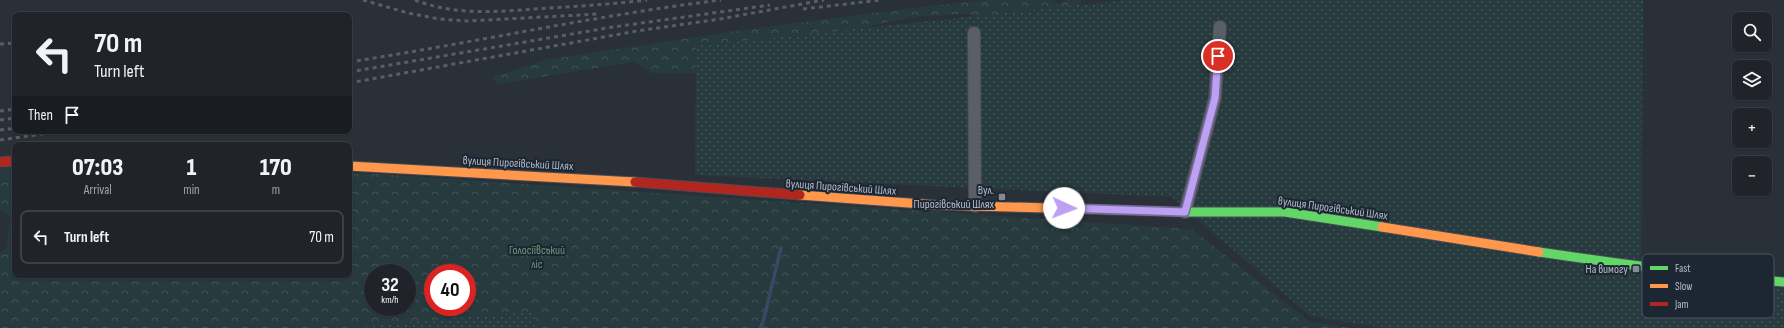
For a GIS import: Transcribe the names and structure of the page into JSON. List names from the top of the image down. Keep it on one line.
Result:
{"streets":{"street":["вулиця Пирогівський Шлях"]},"parks":["Голосіївський ліс"],"places":{"transit":["Вул. Пирогівський Шлях","На вимогу"]},"legend":["Fast","Slow","Jam"],"page":{"map_buttons":["+","−"],"turn":["70 m","Turn left"],"then":"Then","eta":["07:03","Arrival","1","min","170","m"],"list":[{"name":"Turn left","value":"70 m"}],"speed":"32 km/h","limit":"40"}}
